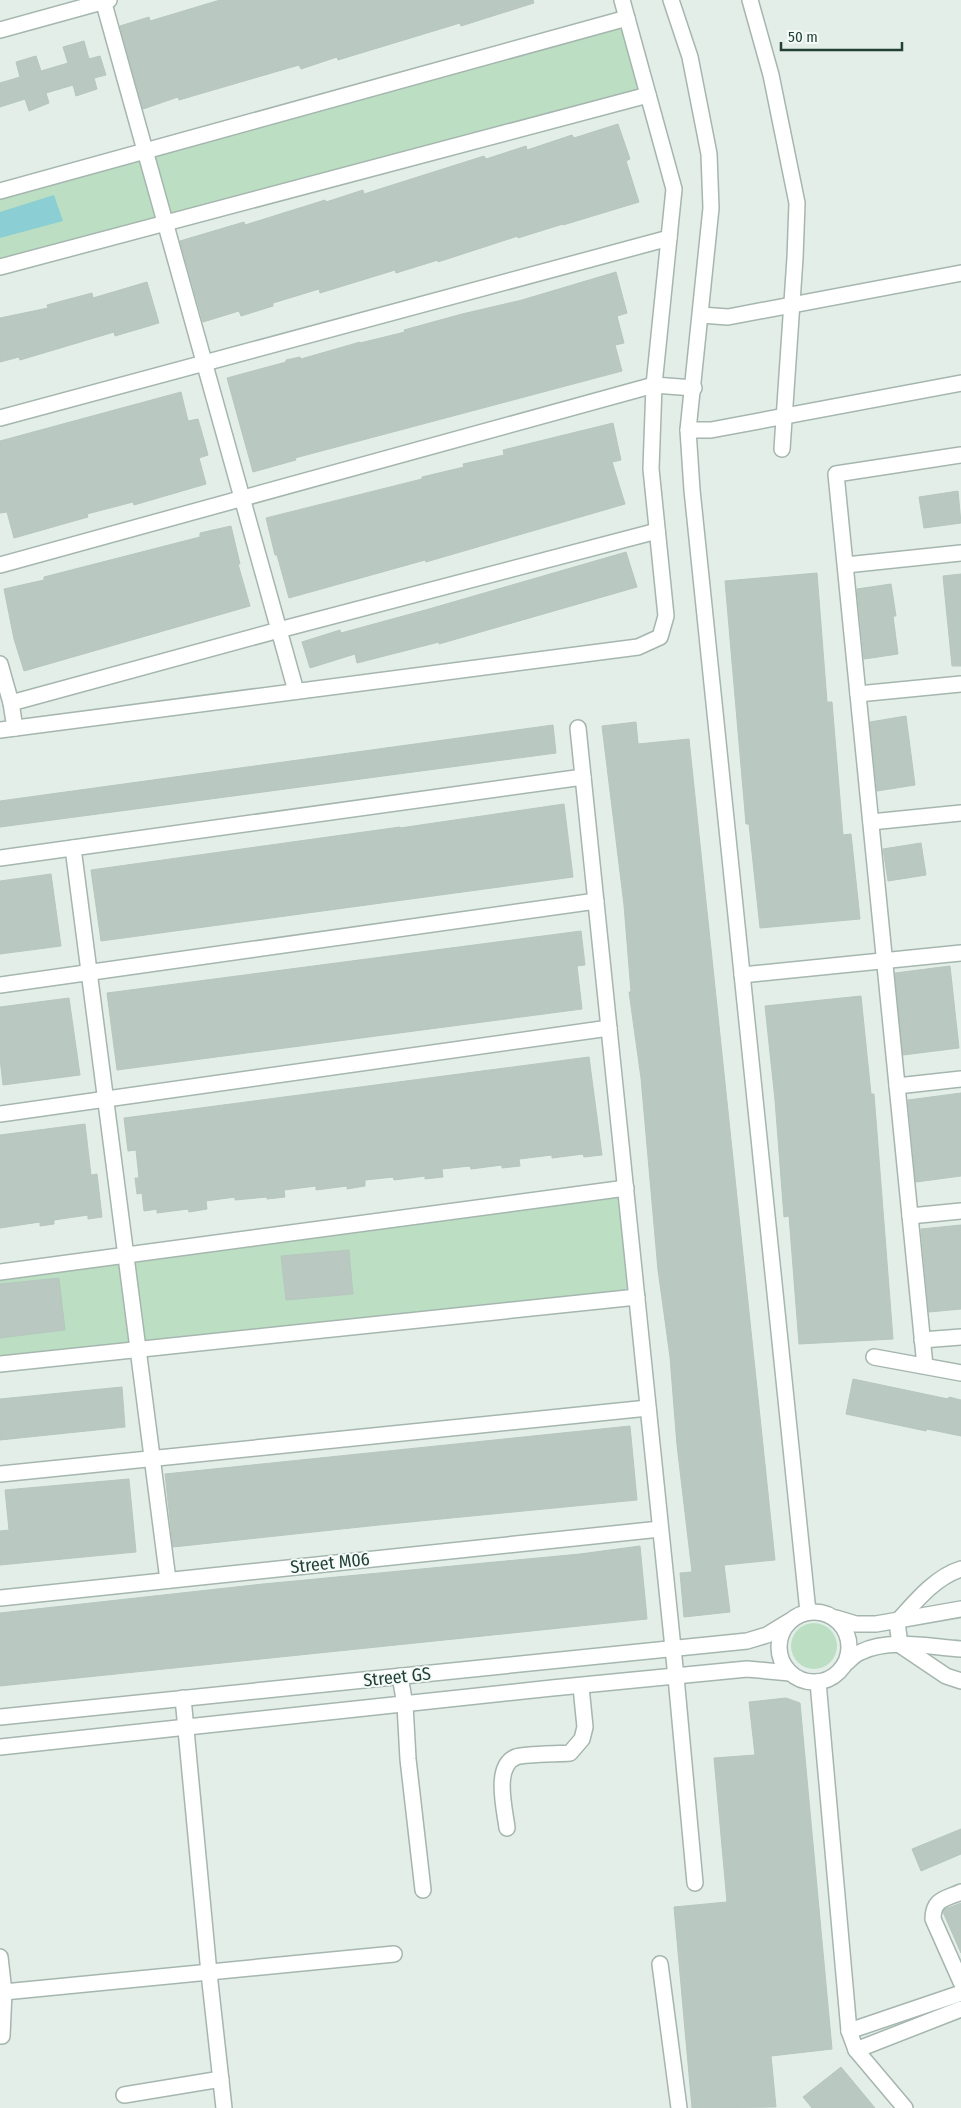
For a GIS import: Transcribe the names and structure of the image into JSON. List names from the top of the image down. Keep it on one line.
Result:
{"streets":{"street":["Street M06","Street GS"]},"scale_bar":"50 m"}
